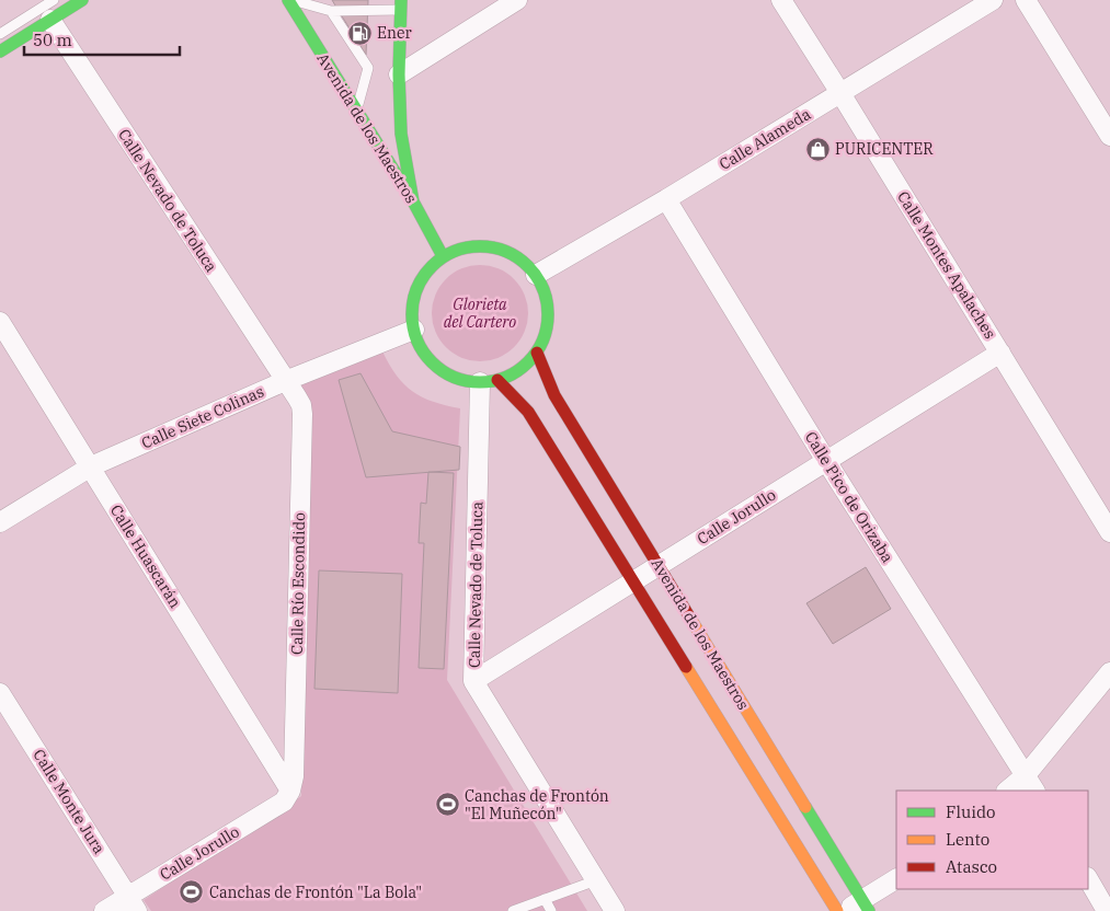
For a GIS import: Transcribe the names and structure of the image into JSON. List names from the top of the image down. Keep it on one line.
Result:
{"streets":{"street":["Avenida de los Maestros","Calle Alameda","Calle Nevado de Toluca","Calle Montes Apalaches","Calle Siete Colinas","Calle Pico de Orizaba","Calle Jorullo","Calle Huascarán","Calle Río Escondido","Calle Monte Jura"]},"crossings":[["Avenida de los Maestros","Calle Alameda"],["Avenida de los Maestros","Calle Nevado de Toluca"],["Avenida de los Maestros","Calle Siete Colinas"],["Avenida de los Maestros","Calle Jorullo"],["Calle Alameda","Calle Nevado de Toluca"],["Calle Alameda","Calle Montes Apalaches"],["Calle Alameda","Calle Siete Colinas"],["Calle Alameda","Calle Pico de Orizaba"],["Calle Nevado de Toluca","Calle Siete Colinas"],["Calle Nevado de Toluca","Calle Jorullo"],["Calle Nevado de Toluca","Calle Río Escondido"],["Calle Montes Apalaches","Calle Jorullo"],["Calle Siete Colinas","Calle Huascarán"],["Calle Siete Colinas","Calle Río Escondido"],["Calle Pico de Orizaba","Calle Jorullo"],["Calle Jorullo","Calle Huascarán"],["Calle Jorullo","Calle Río Escondido"],["Calle Jorullo","Calle Monte Jura"],["Calle Huascarán","Calle Río Escondido"]],"parks":["Glorieta del Cartero"],"places":{"fuel station":["Ener"],"shop":["PURICENTER"],"sports":["Canchas de Frontón \"El Muñecón\"","Canchas de Frontón \"La Bola\""]},"legend":["Fluido","Lento","Atasco"],"scale_bar":"50 m"}
